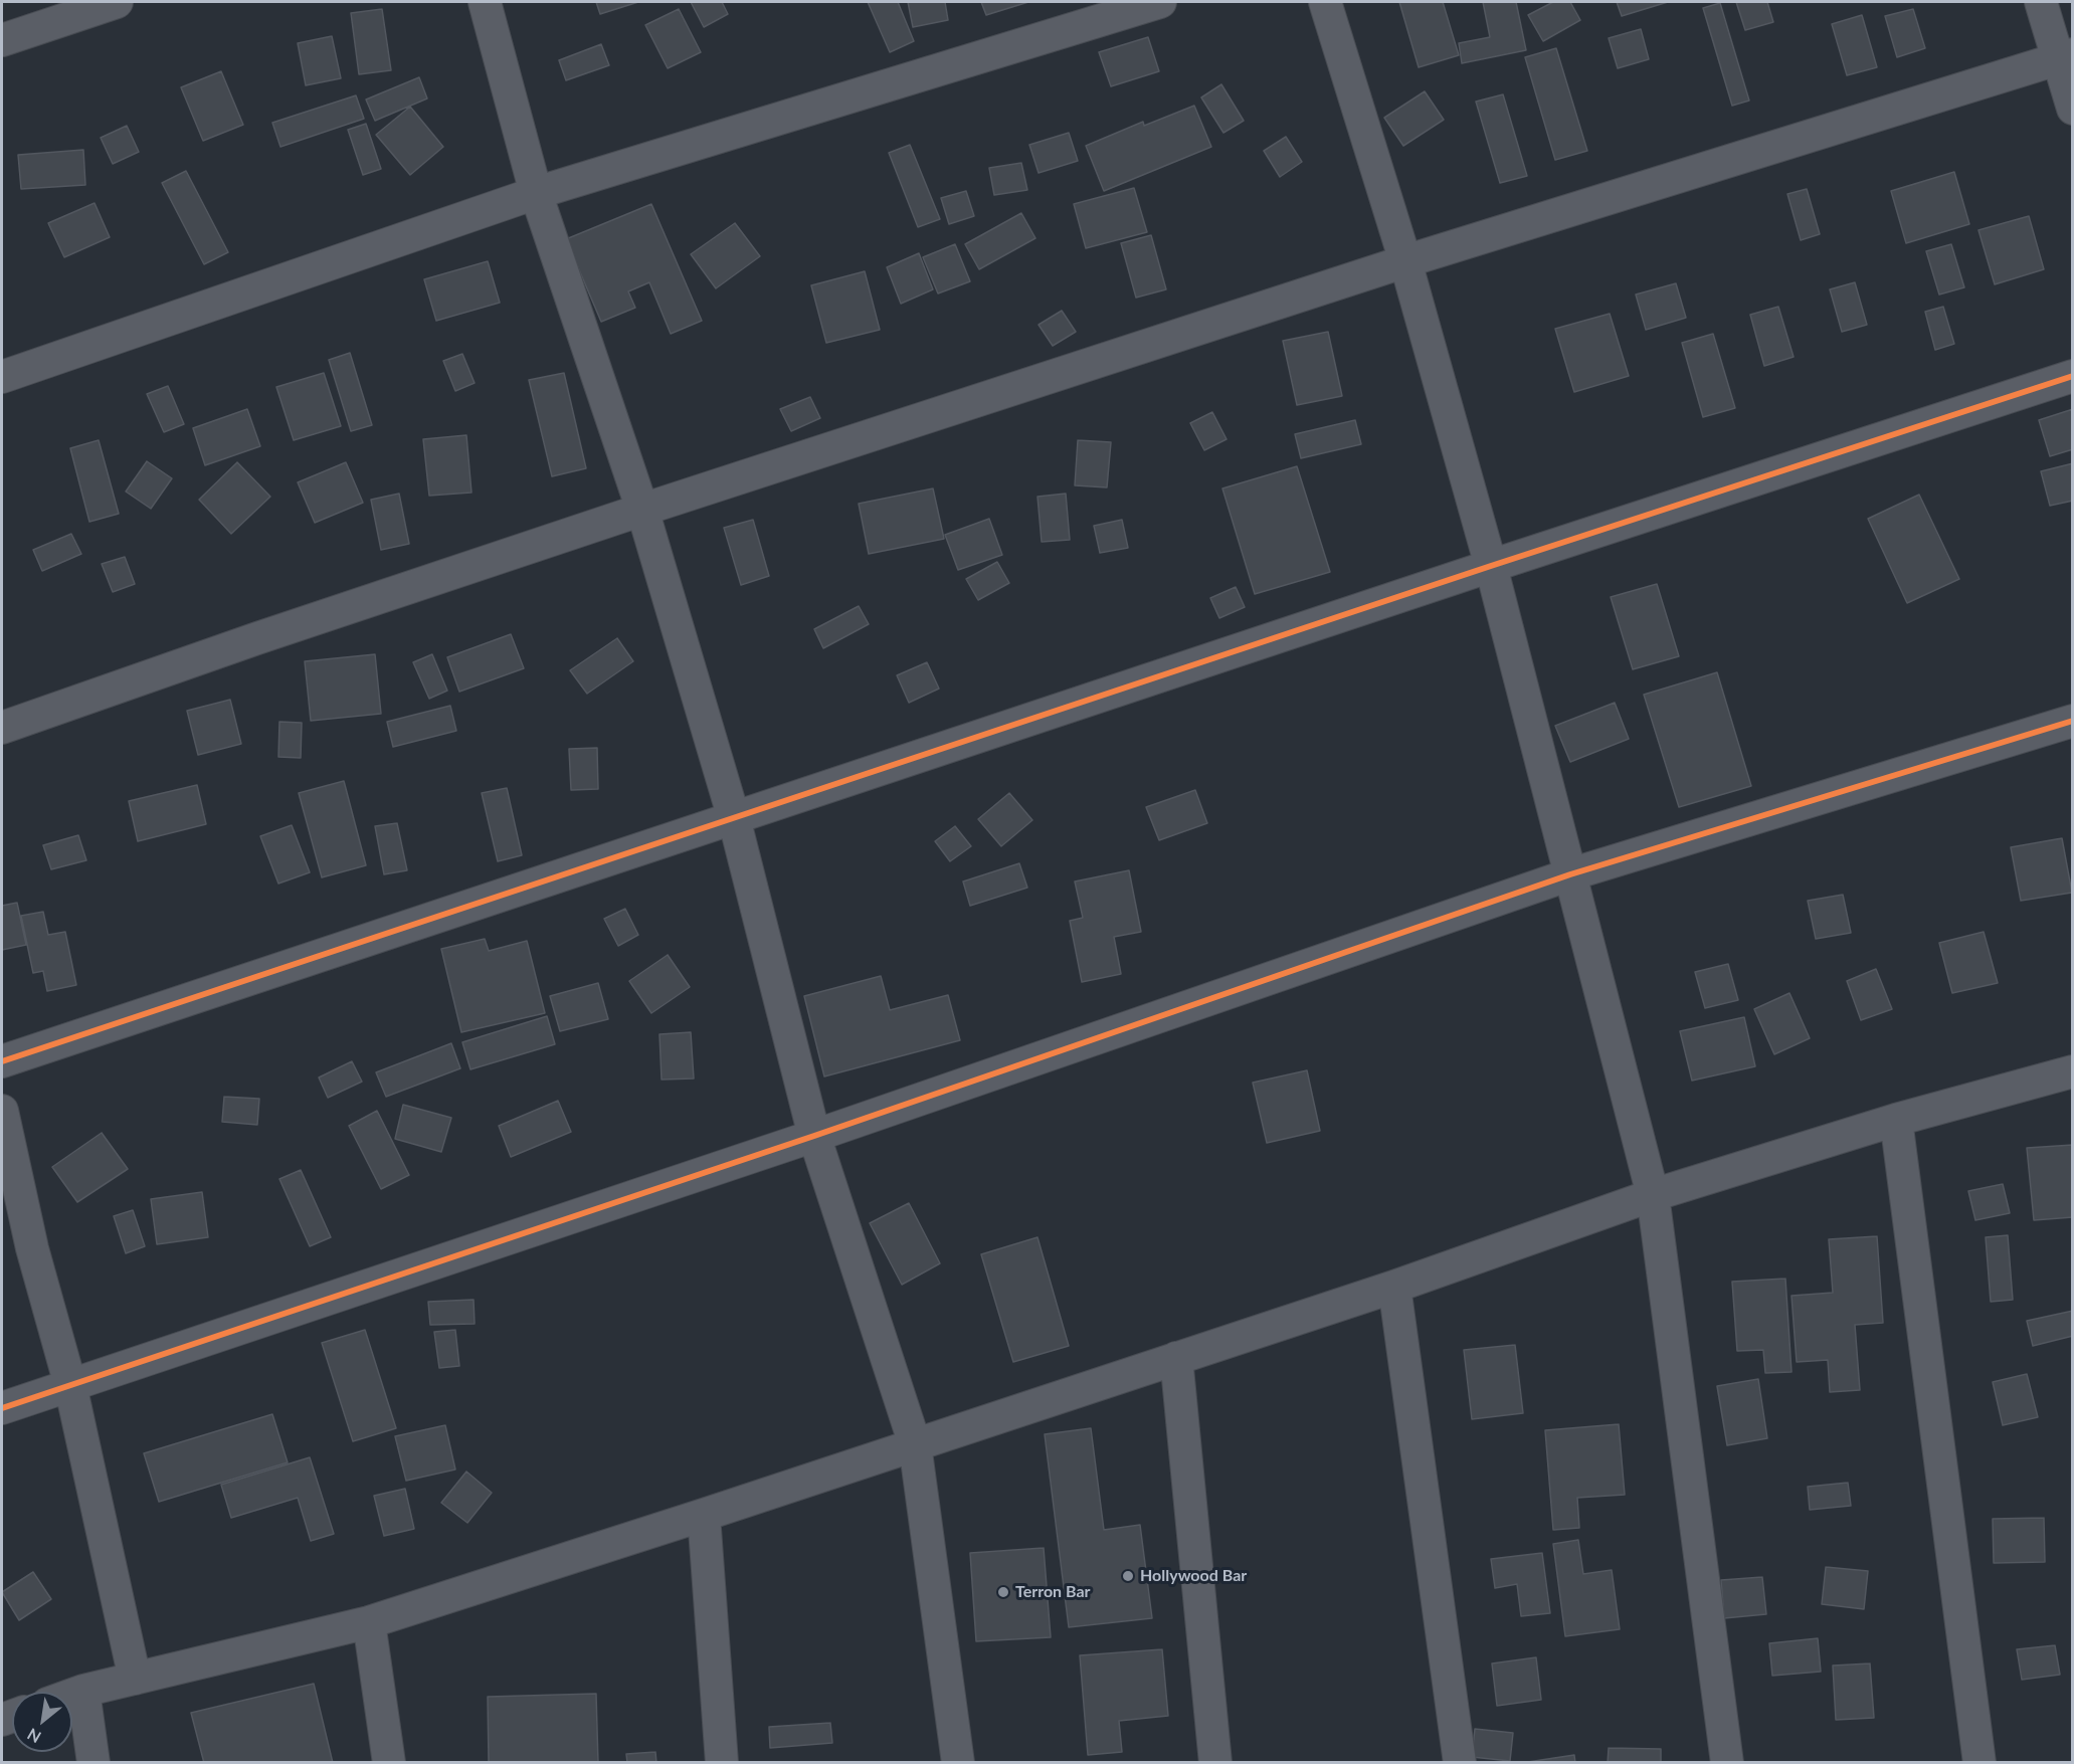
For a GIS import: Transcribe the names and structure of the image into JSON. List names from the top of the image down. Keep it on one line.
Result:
{"places":["Hollywood Bar","Terron Bar"],"north":"bottom left"}
